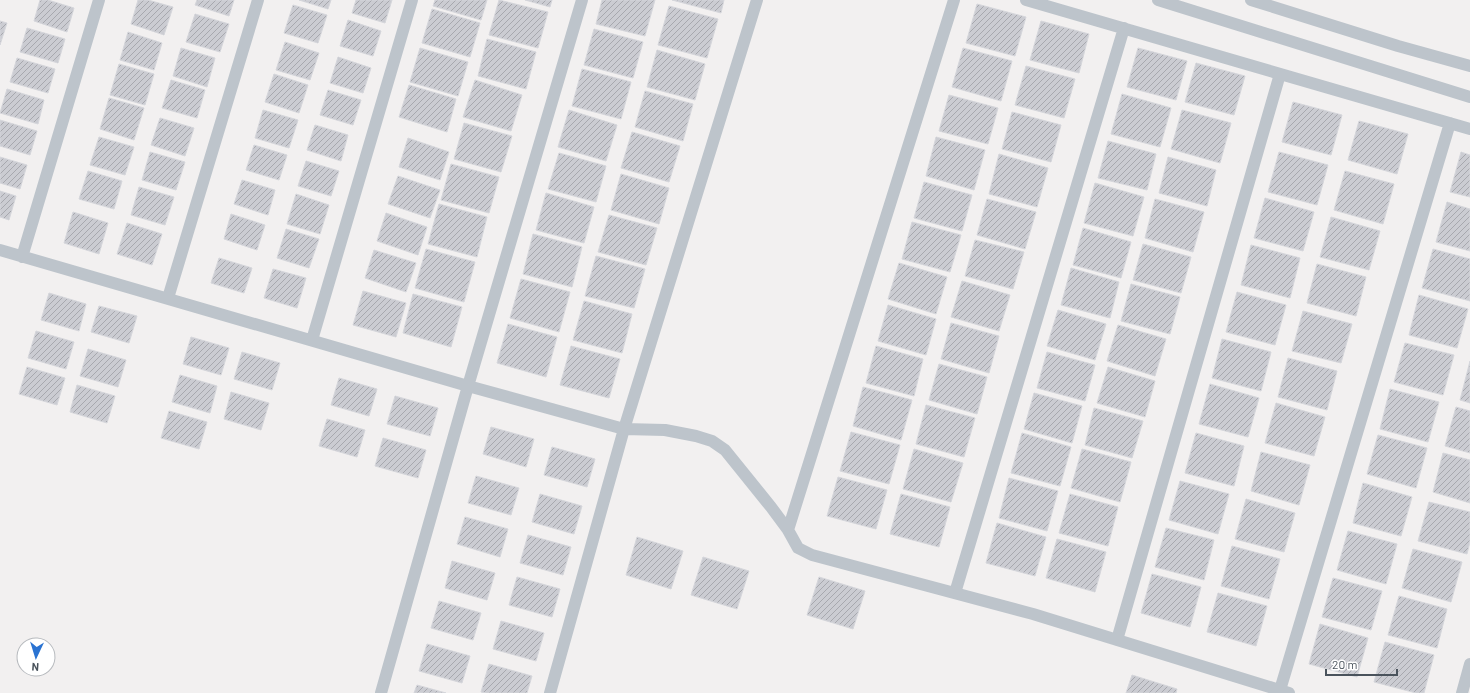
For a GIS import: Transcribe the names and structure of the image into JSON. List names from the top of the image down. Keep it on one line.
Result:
{"scale_bar":"20 m","north":"bottom"}
